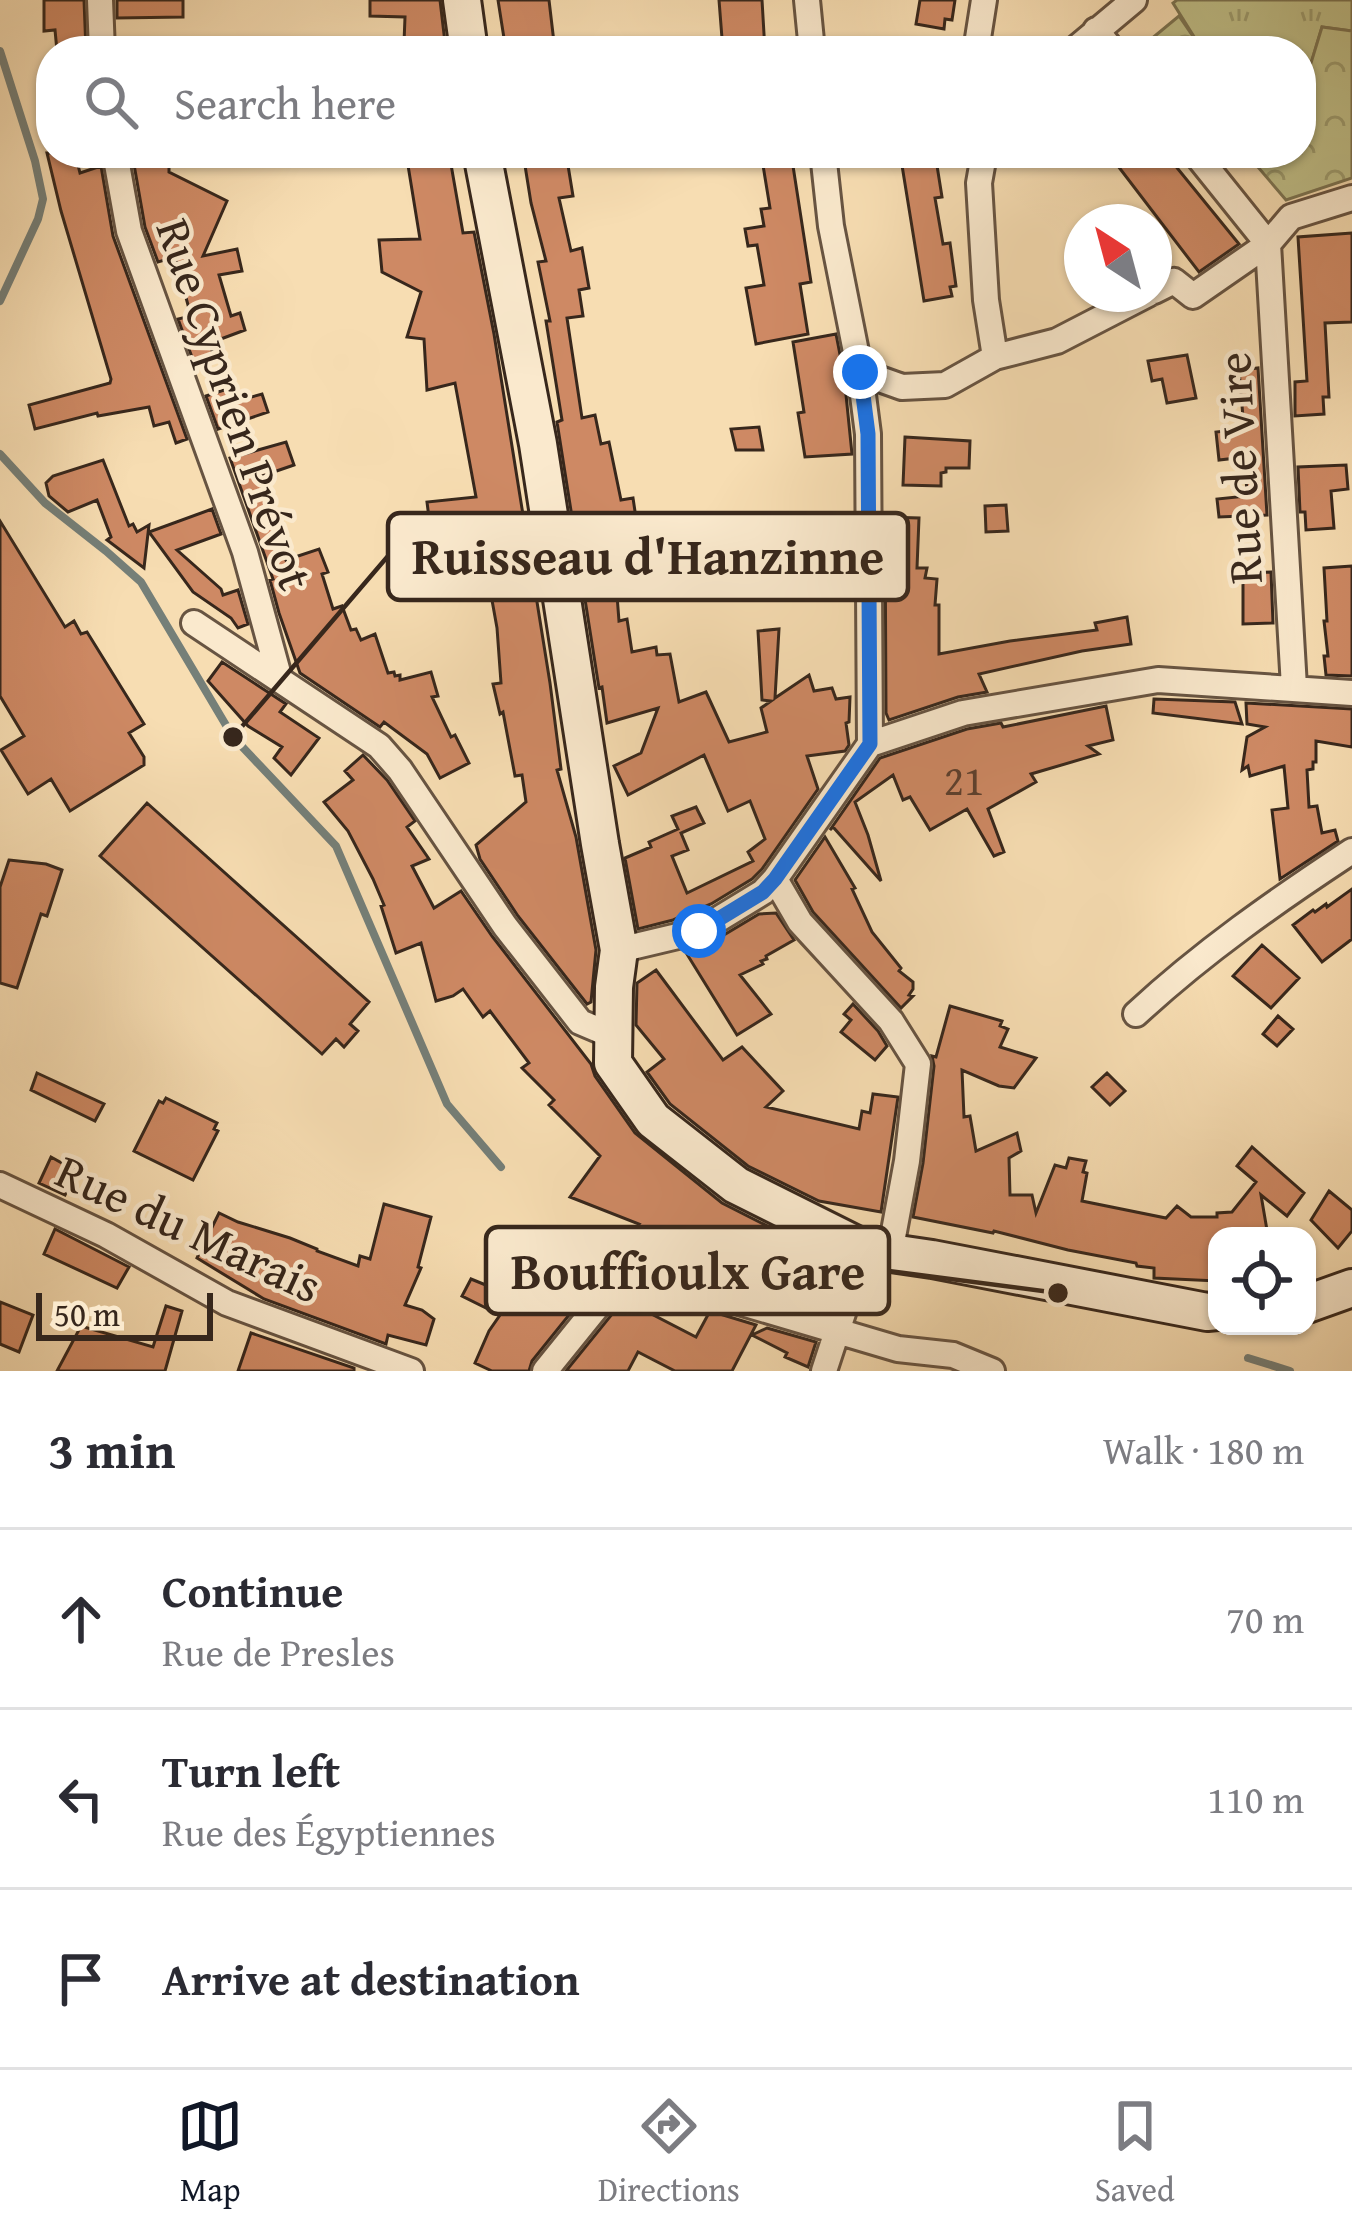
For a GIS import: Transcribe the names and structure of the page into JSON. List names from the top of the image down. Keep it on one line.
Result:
{"streets":{"street":["Rue Cyprien Prévot","Rue de Vire","Rue du Marais"]},"places":["Ruisseau d'Hanzinne","Bouffioulx Gare"],"house_numbers":["21"],"scale_bar":"50 m","north":"top left","page":{"search":"Search here","scale":"50 m","heading":["3 min","Walk · 180 m"],"list":[["Continue","Rue de Presles","70 m"],["Turn left","Rue des Égyptiennes","110 m"],"Arrive at destination"],"nav":["Map","Directions","Saved"]}}
